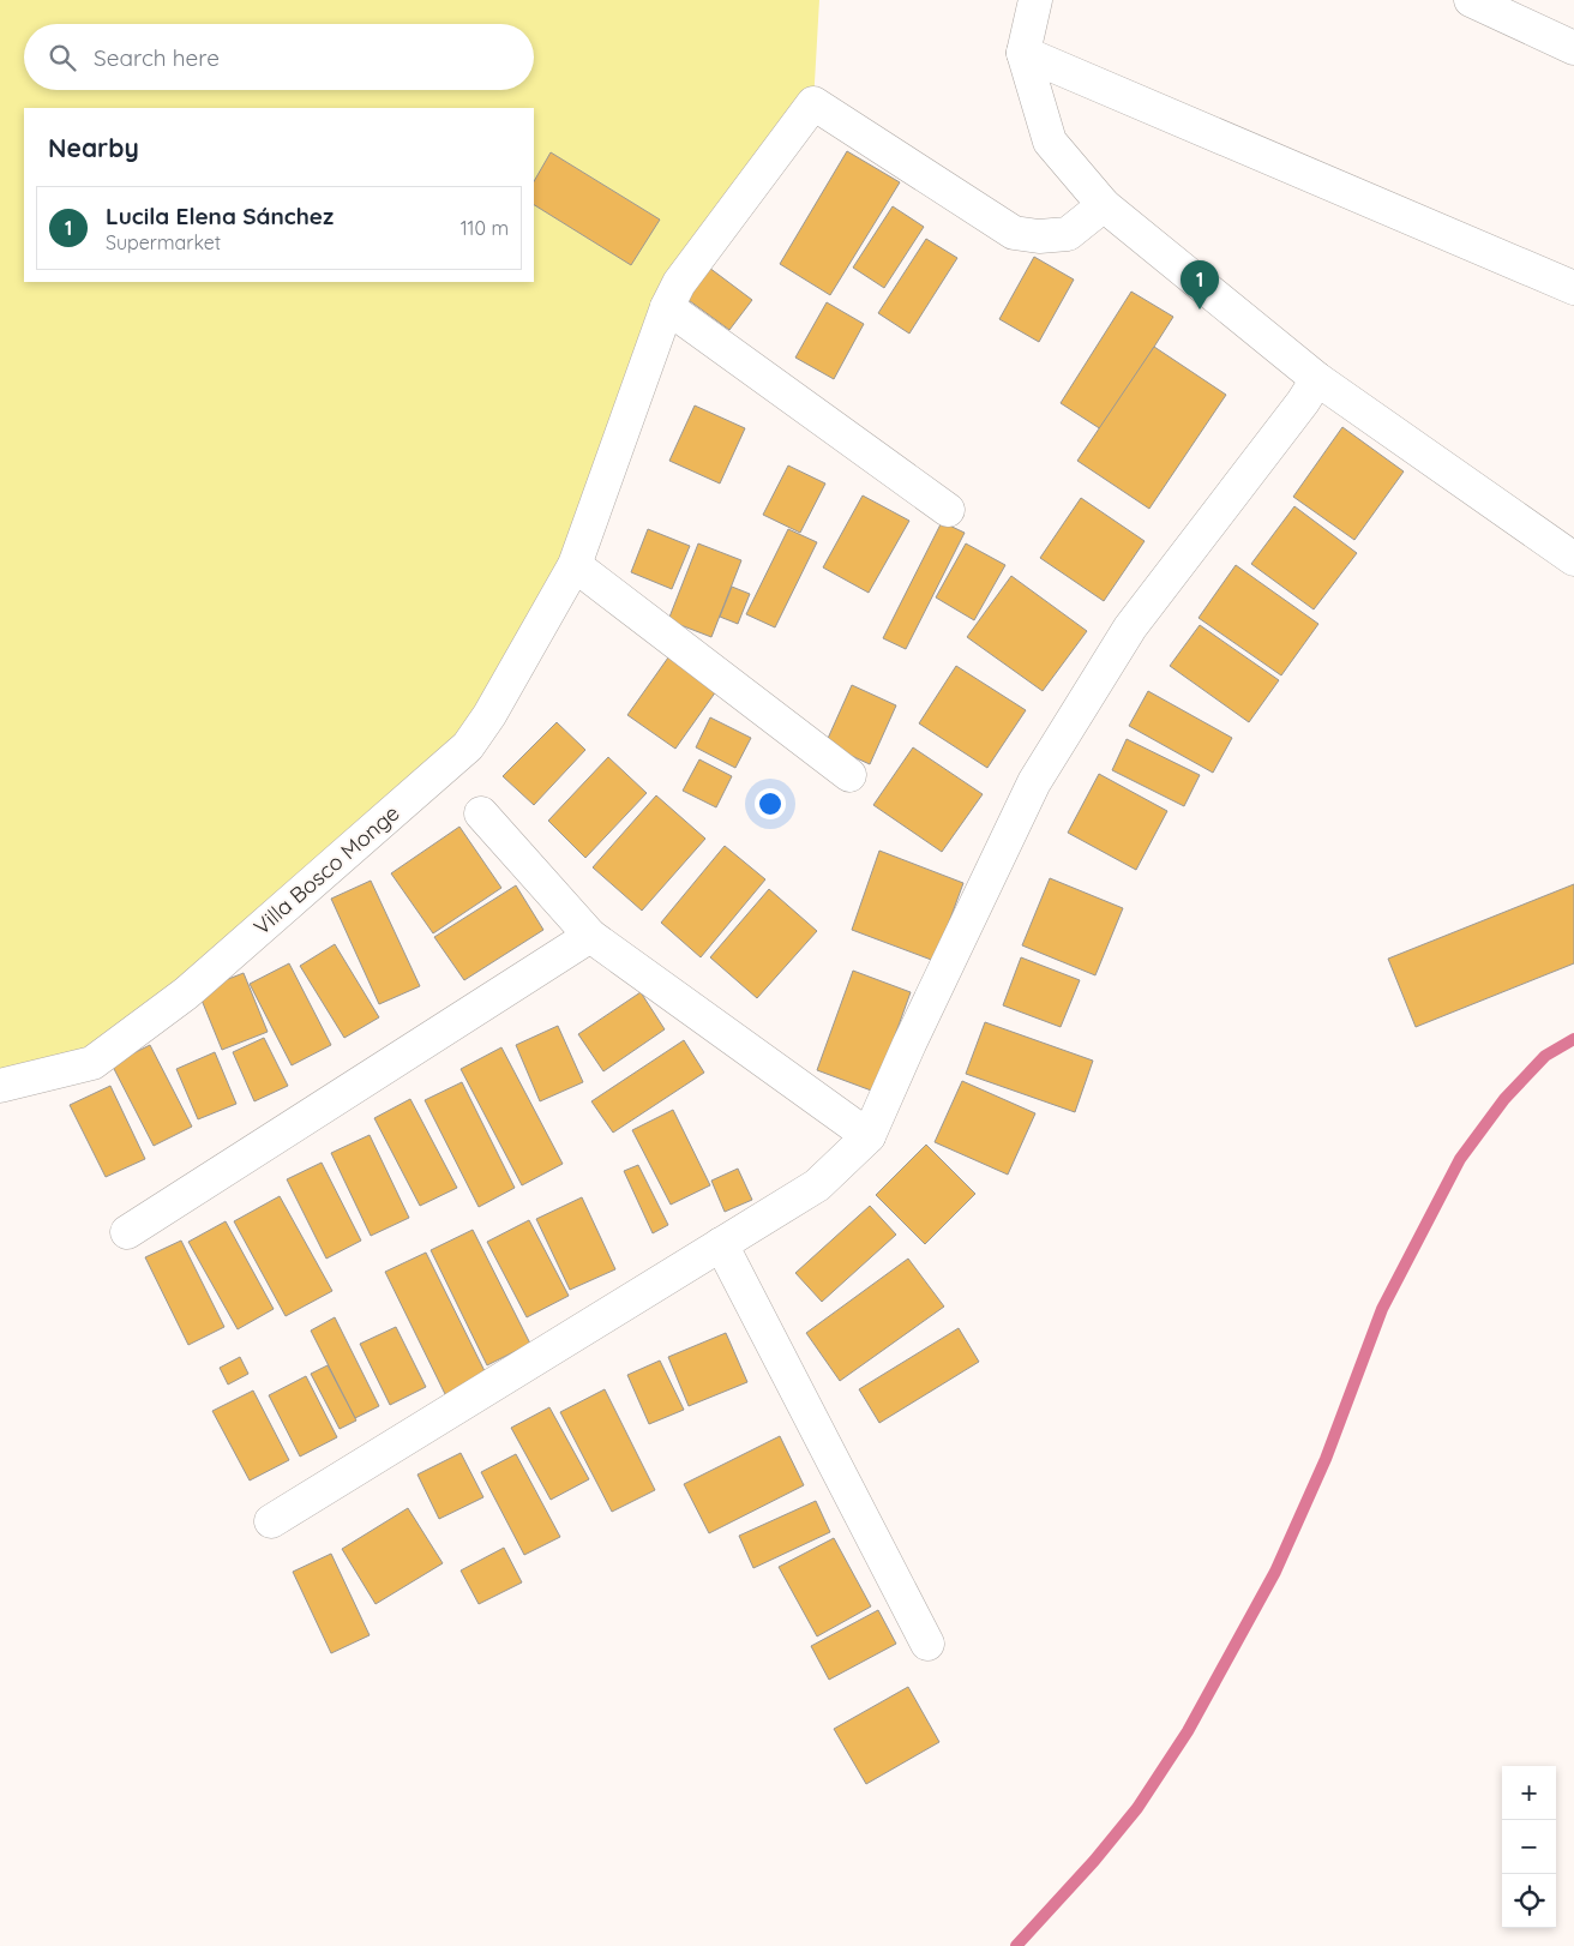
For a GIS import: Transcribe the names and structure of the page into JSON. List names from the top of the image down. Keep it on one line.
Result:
{"streets":{"street":["Villa Bosco Monge"]},"page":{"search":"Search here","heading":"Nearby","list":[{"mark":"1","name":"Lucila Elena Sánchez","note":"Supermarket","value":"110 m"}],"pins":"1","map_buttons":["+","−"]}}
